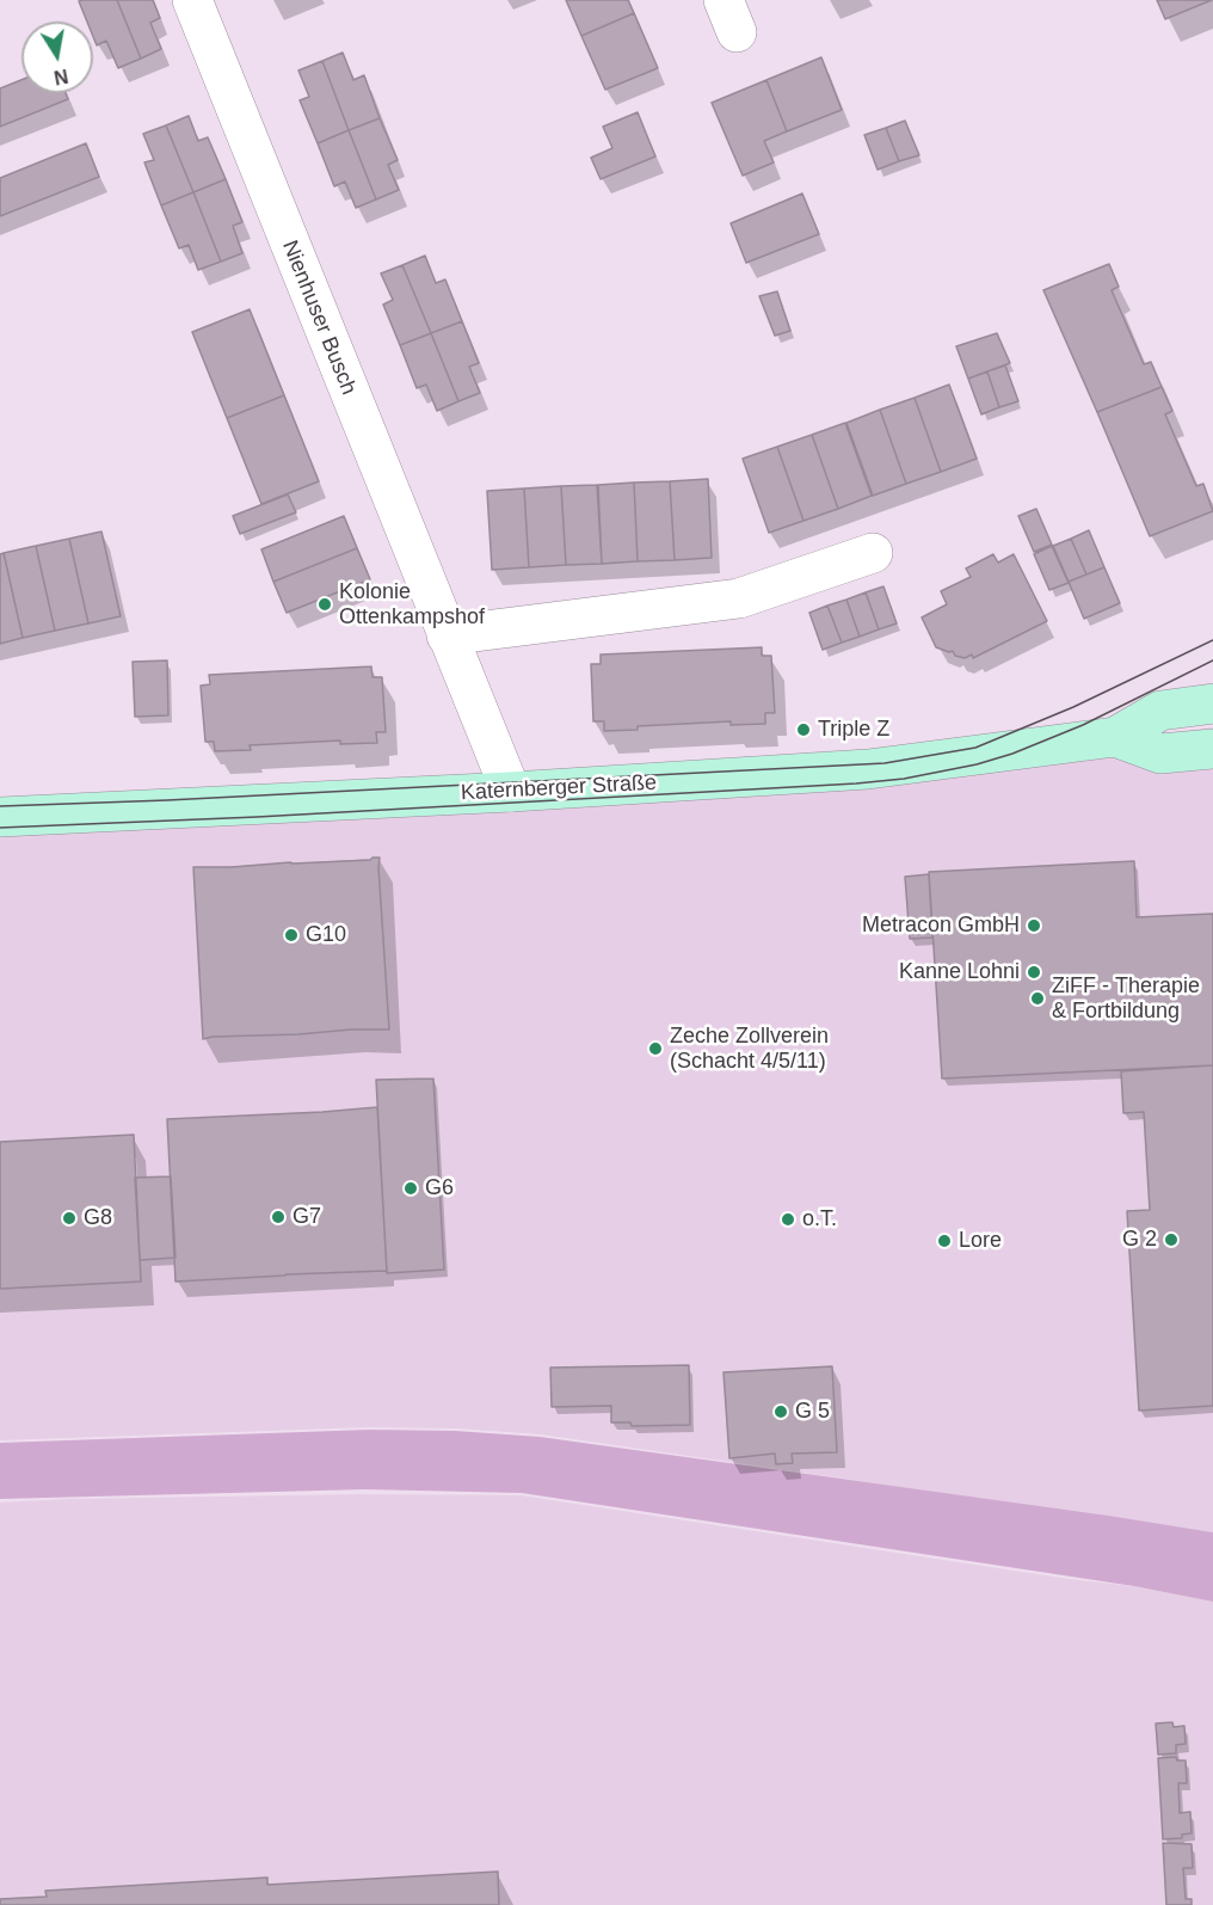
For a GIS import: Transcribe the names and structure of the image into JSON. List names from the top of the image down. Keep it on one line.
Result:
{"streets":{"main road":["Katernberger Straße"],"street":["Nienhuser Busch"]},"crossings":[["Nienhuser Busch","Katernberger Straße"]],"places":["Kolonie Ottenkampshof","Triple Z","Metracon GmbH","G10","Kanne Lohni","ZiFF - Therapie & Fortbildung","Zeche Zollverein (Schacht 4/5/11)","G6","G7","G8","o.T.","G 2","Lore","G 5"],"north":"bottom"}
